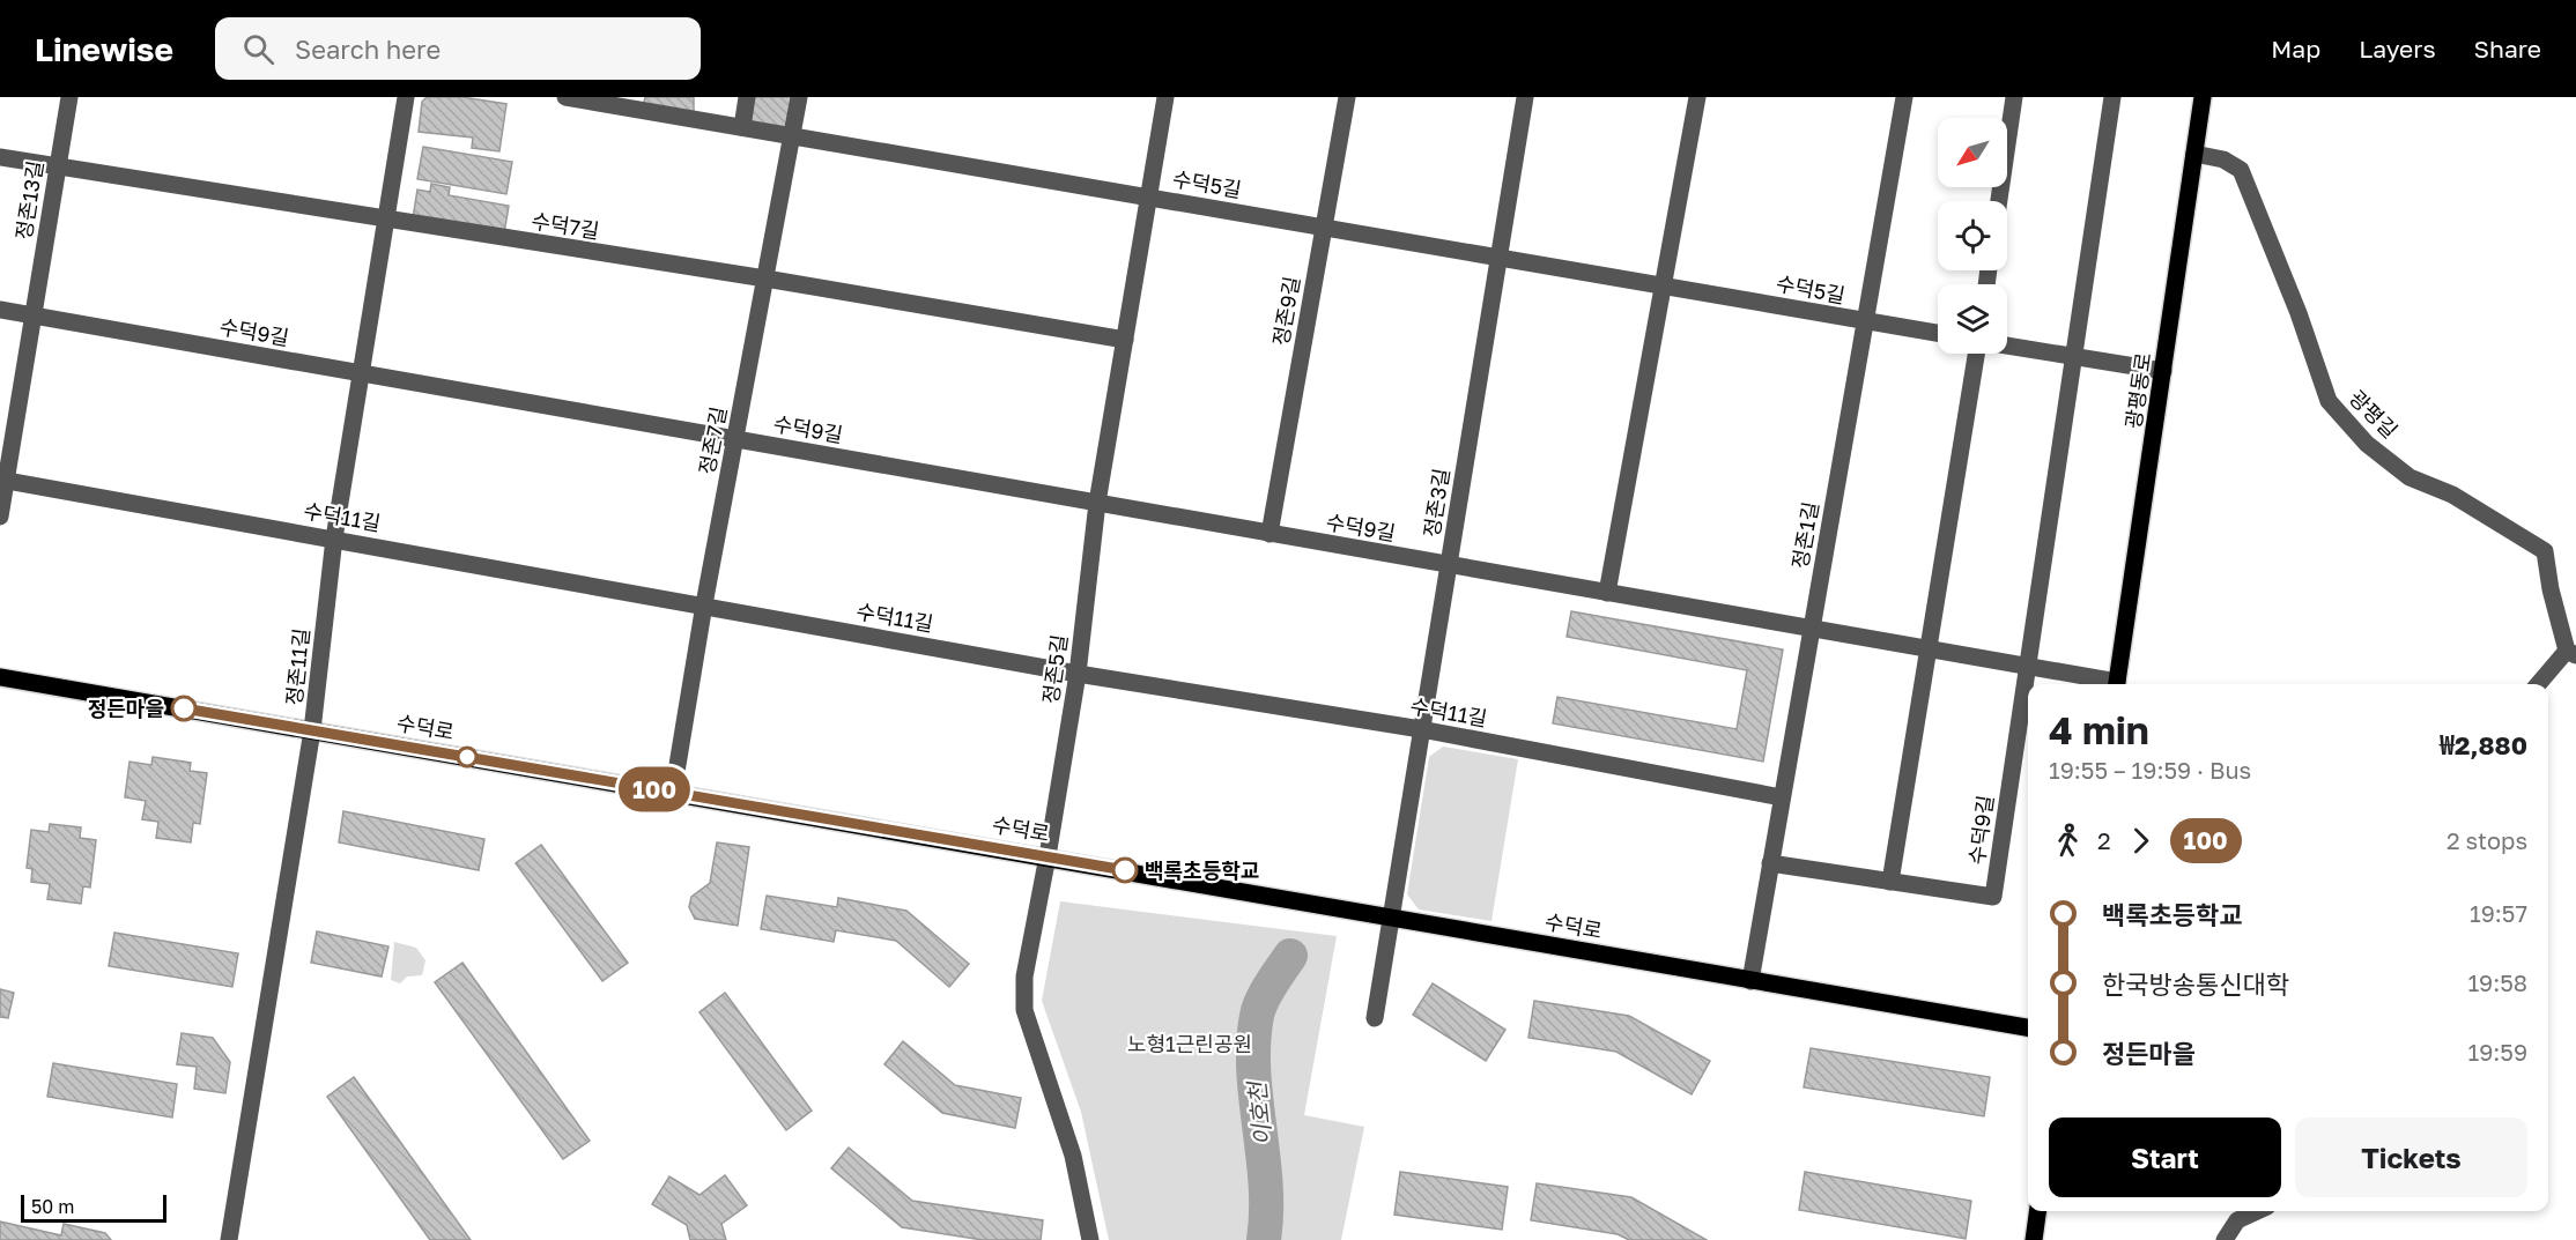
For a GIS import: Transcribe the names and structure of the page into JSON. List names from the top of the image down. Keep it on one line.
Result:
{"streets":{"main road":["광평동로","수덕로"],"street":["수덕5길","정존13길","수덕7길","정존9길","수덕9길","광평길","정존7길","정존3길","수덕11길","정존1길","정존11길","정존5길"]},"crossings":[["수덕5길","정존9길"],["수덕5길","정존7길"],["수덕5길","정존3길"],["수덕5길","정존1길"],["수덕5길","정존5길"],["정존13길","수덕7길"],["정존13길","수덕9길"],["정존13길","수덕11길"],["수덕7길","정존7길"],["수덕7길","정존11길"],["수덕7길","정존5길"],["정존9길","수덕9길"],["수덕9길","정존7길"],["수덕9길","정존3길"],["수덕9길","정존1길"],["수덕9길","정존11길"],["수덕9길","정존5길"],["광평동로","광평길"],["정존7길","수덕11길"],["정존7길","수덕로"],["정존3길","수덕11길"],["정존3길","수덕로"],["수덕11길","정존1길"],["수덕11길","정존11길"],["수덕11길","정존5길"],["정존1길","수덕로"],["정존11길","수덕로"],["정존5길","수덕로"]],"water":["이호천"],"parks":["노형1근린공원"],"places":["정든마을","백록초등학교"],"lines":["bus line 100"],"scale_bar":"50 m","north":"bottom left","page":{"header":"Linewise","search":"Search here","nav":["Map","Layers","Share"],"on_map":"100","heading":["4 min","19:55 – 19:59 · Bus","₩2,880"],"legs":["2","100","2 stops"],"list":[{"name":"백록초등학교","value":"19:57"},{"name":"한국방송통신대학","value":"19:58"},{"name":"정든마을","value":"19:59"}],"buttons":["Start","Tickets"],"scale":"50 m"}}
